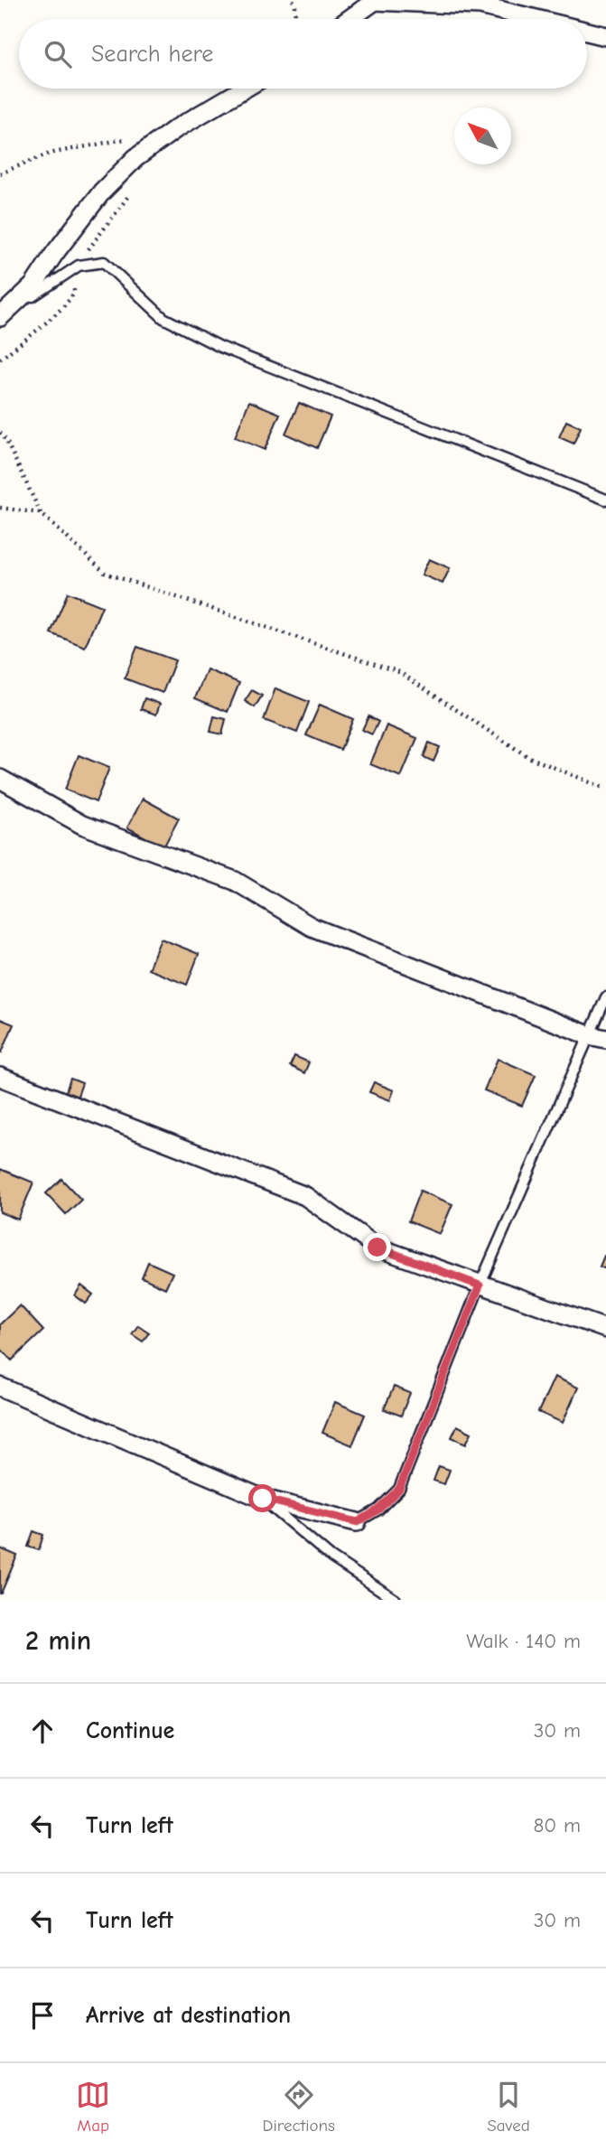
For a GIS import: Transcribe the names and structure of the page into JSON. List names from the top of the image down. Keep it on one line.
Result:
{"north":"top left","page":{"search":"Search here","heading":["2 min","Walk · 140 m"],"list":[["Continue","30 m"],["Turn left","80 m"],["Turn left","30 m"],"Arrive at destination"],"nav":["Map","Directions","Saved"]}}
